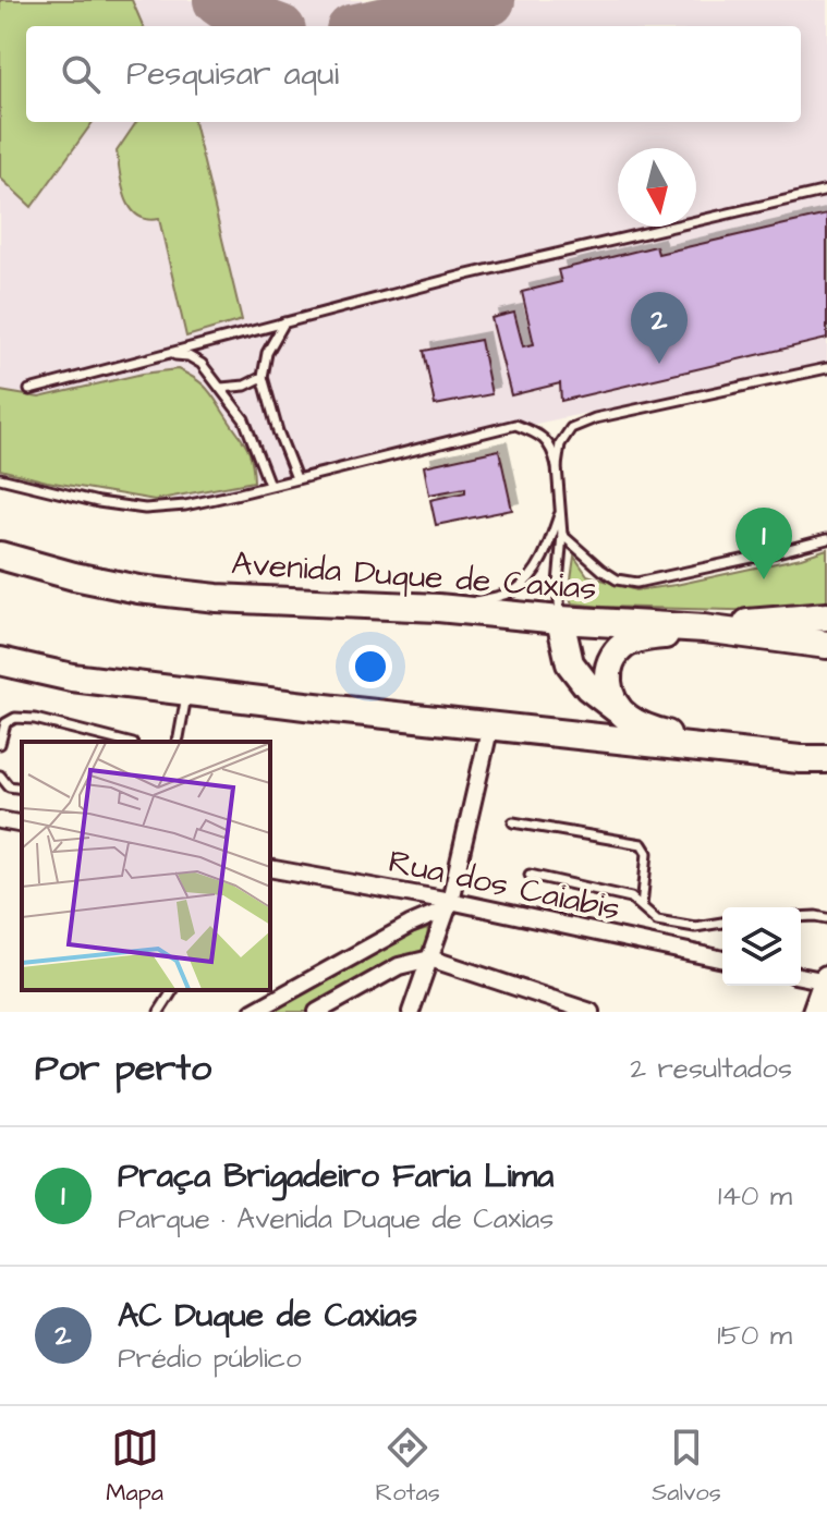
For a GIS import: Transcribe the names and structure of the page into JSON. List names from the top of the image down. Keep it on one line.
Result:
{"streets":{"main road":["Avenida Duque de Caxias"],"street":["Rua dos Caiabis"]},"north":"bottom","page":{"search":"Pesquisar aqui","pins":["2","1"],"heading":["Por perto","2 resultados"],"list":[{"mark":"1","name":"Praça Brigadeiro Faria Lima","note":"Parque · Avenida Duque de Caxias","value":"140 m"},{"mark":"2","name":"AC Duque de Caxias","note":"Prédio público","value":"150 m"}],"nav":["Mapa","Rotas","Salvos"]}}
